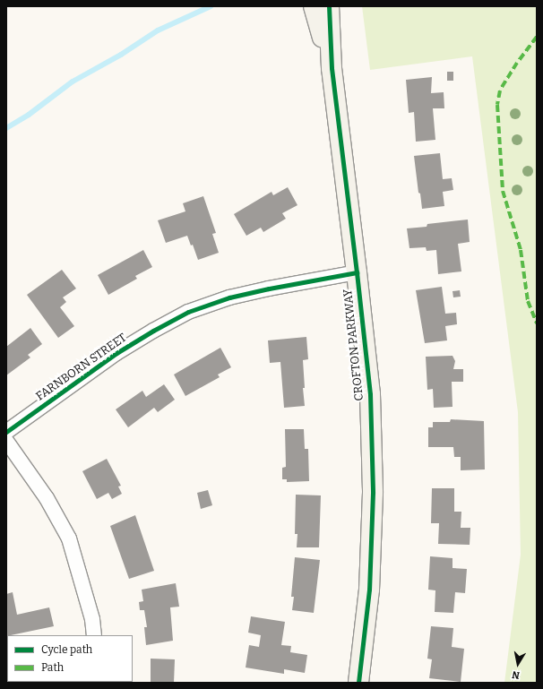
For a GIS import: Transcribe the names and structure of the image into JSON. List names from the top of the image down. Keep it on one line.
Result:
{"streets":{"street":["CROFTON PARKWAY","FARNBORN STREET"]},"crossings":[["CROFTON PARKWAY","FARNBORN STREET"]],"legend":["Cycle path","Path"],"north":"bottom"}
